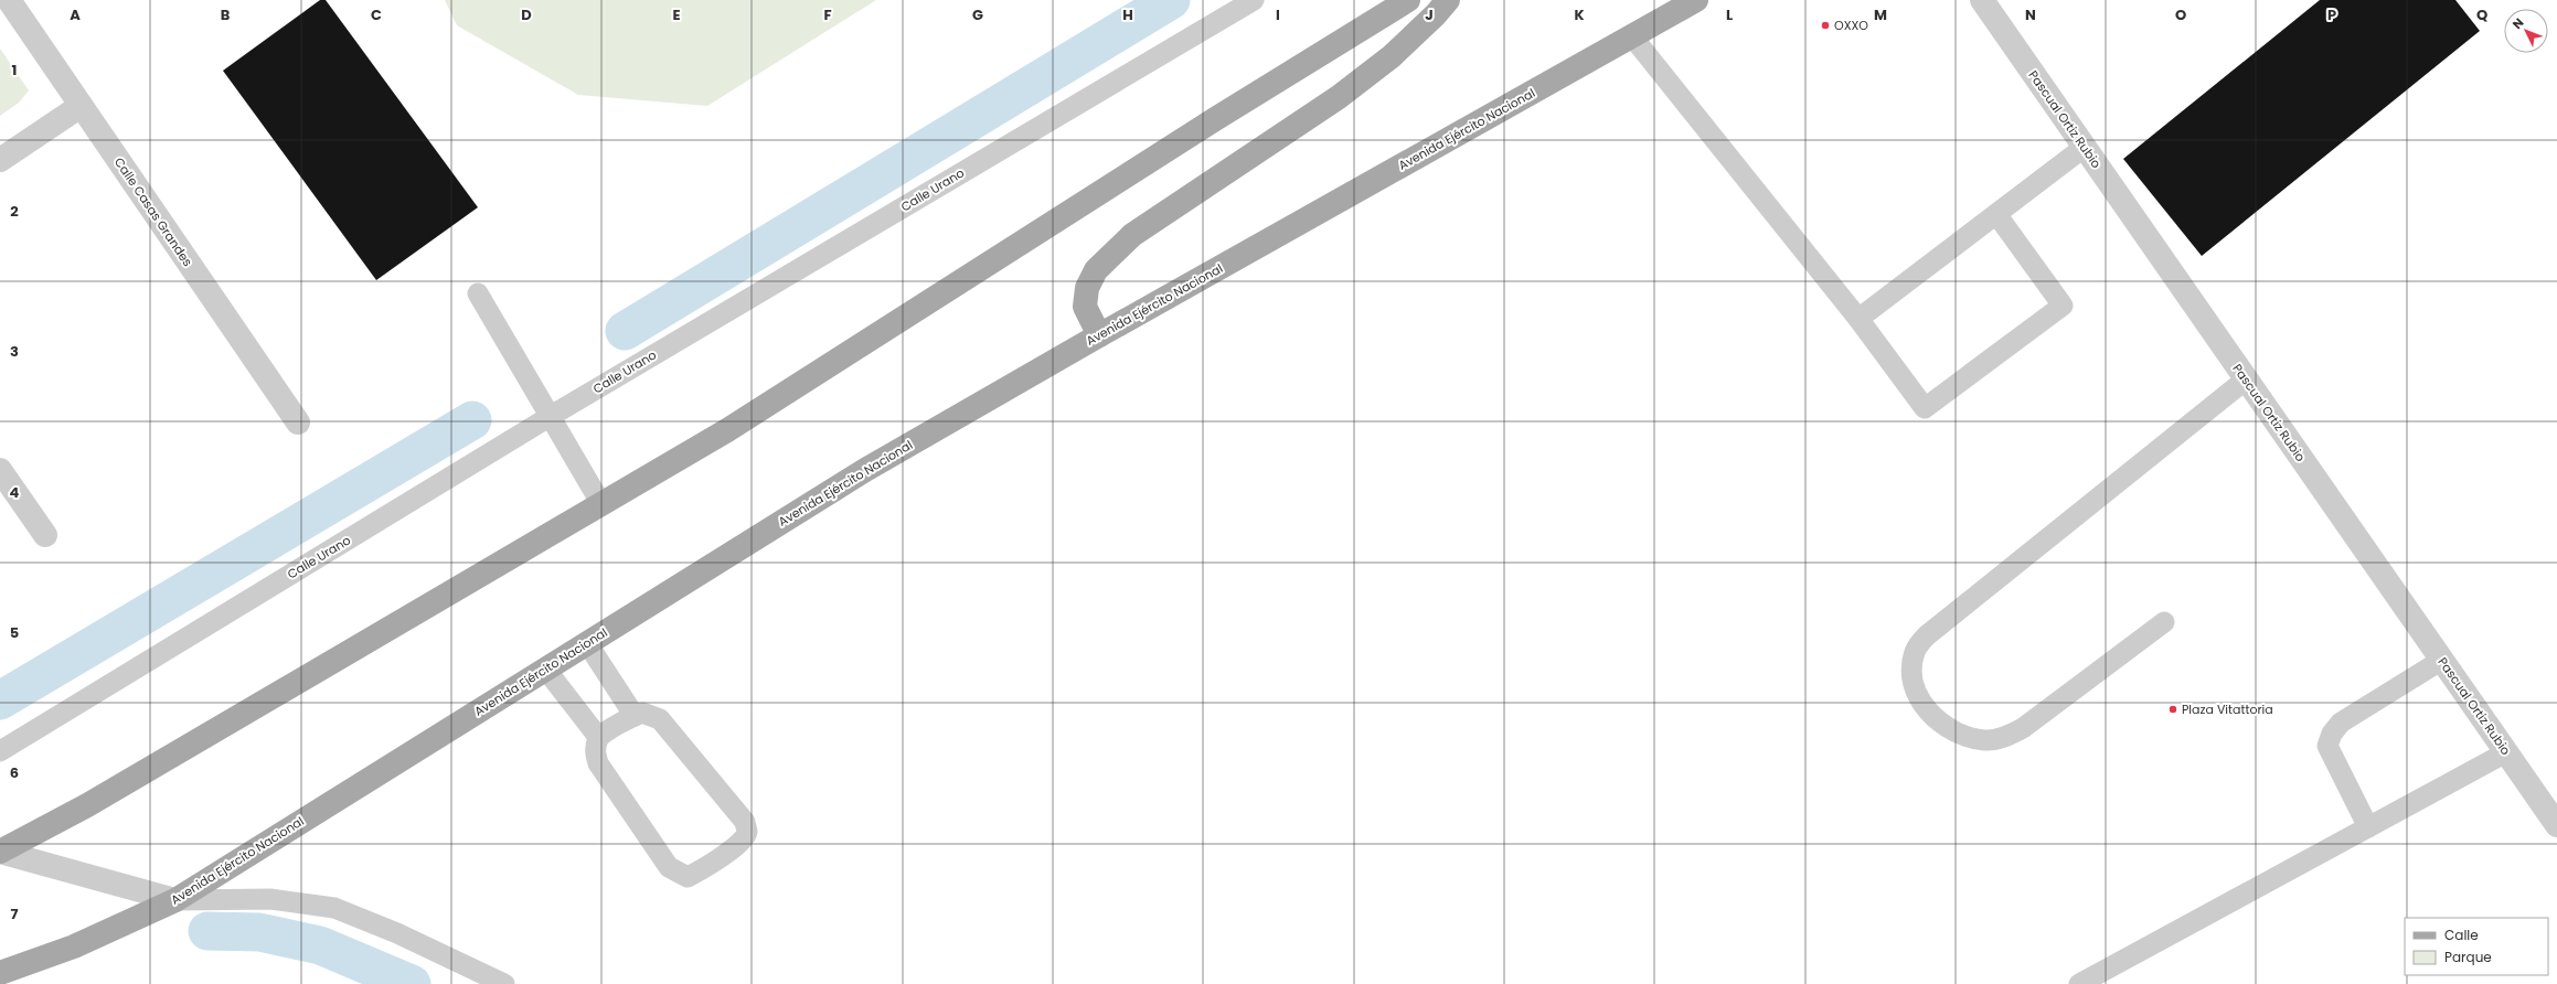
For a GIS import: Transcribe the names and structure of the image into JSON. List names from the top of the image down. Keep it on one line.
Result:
{"streets":{"main road":["Avenida Ejército Nacional"],"street":["Pascual Ortiz Rubio","Calle Casas Grandes"],"lane":["Calle Urano"]},"places":["OXXO","Plaza Vitattoria"],"legend":["Calle","Parque"],"north":"top left","grid":{"columns":["A","B","C","D","E","F","G","H","I","J","K","L","M","N","O","P","Q"],"rows":["1","2","3","4","5","6","7"]}}
